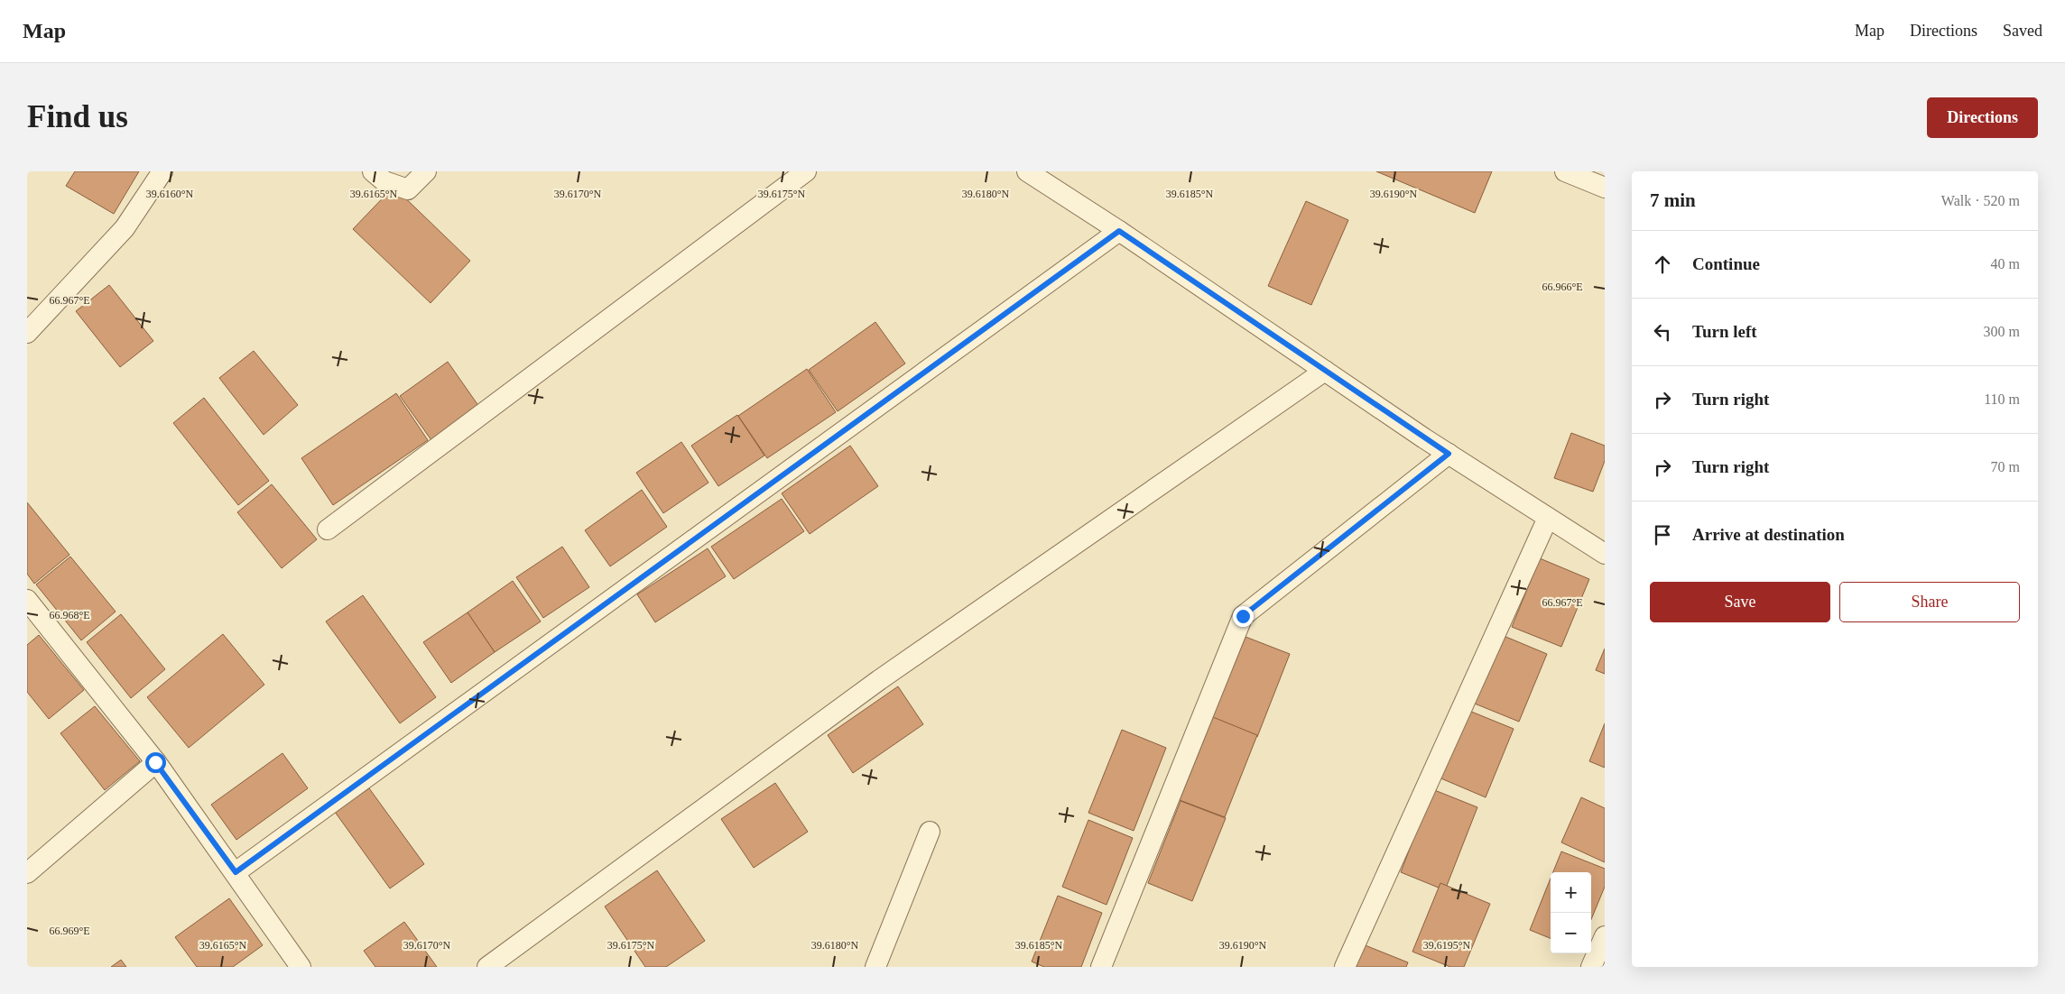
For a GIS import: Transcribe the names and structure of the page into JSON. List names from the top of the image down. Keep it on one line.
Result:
{"page":{"header":"Map","nav":["Map","Directions","Saved"],"buttons":["Directions",["Save","Share"]],"title":"Find us","heading":["7 min","Walk · 520 m"],"list":[["Continue","40 m"],["Turn left","300 m"],["Turn right","110 m"],["Turn right","70 m"],"Arrive at destination"],"map_buttons":["+","−"]},"coordinates":["39.6160°N","39.6165°N","39.6170°N","39.6175°N","39.6180°N","39.6185°N","39.6190°N","66.966°E","66.967°E","66.968°E","66.969°E","39.6195°N"]}
